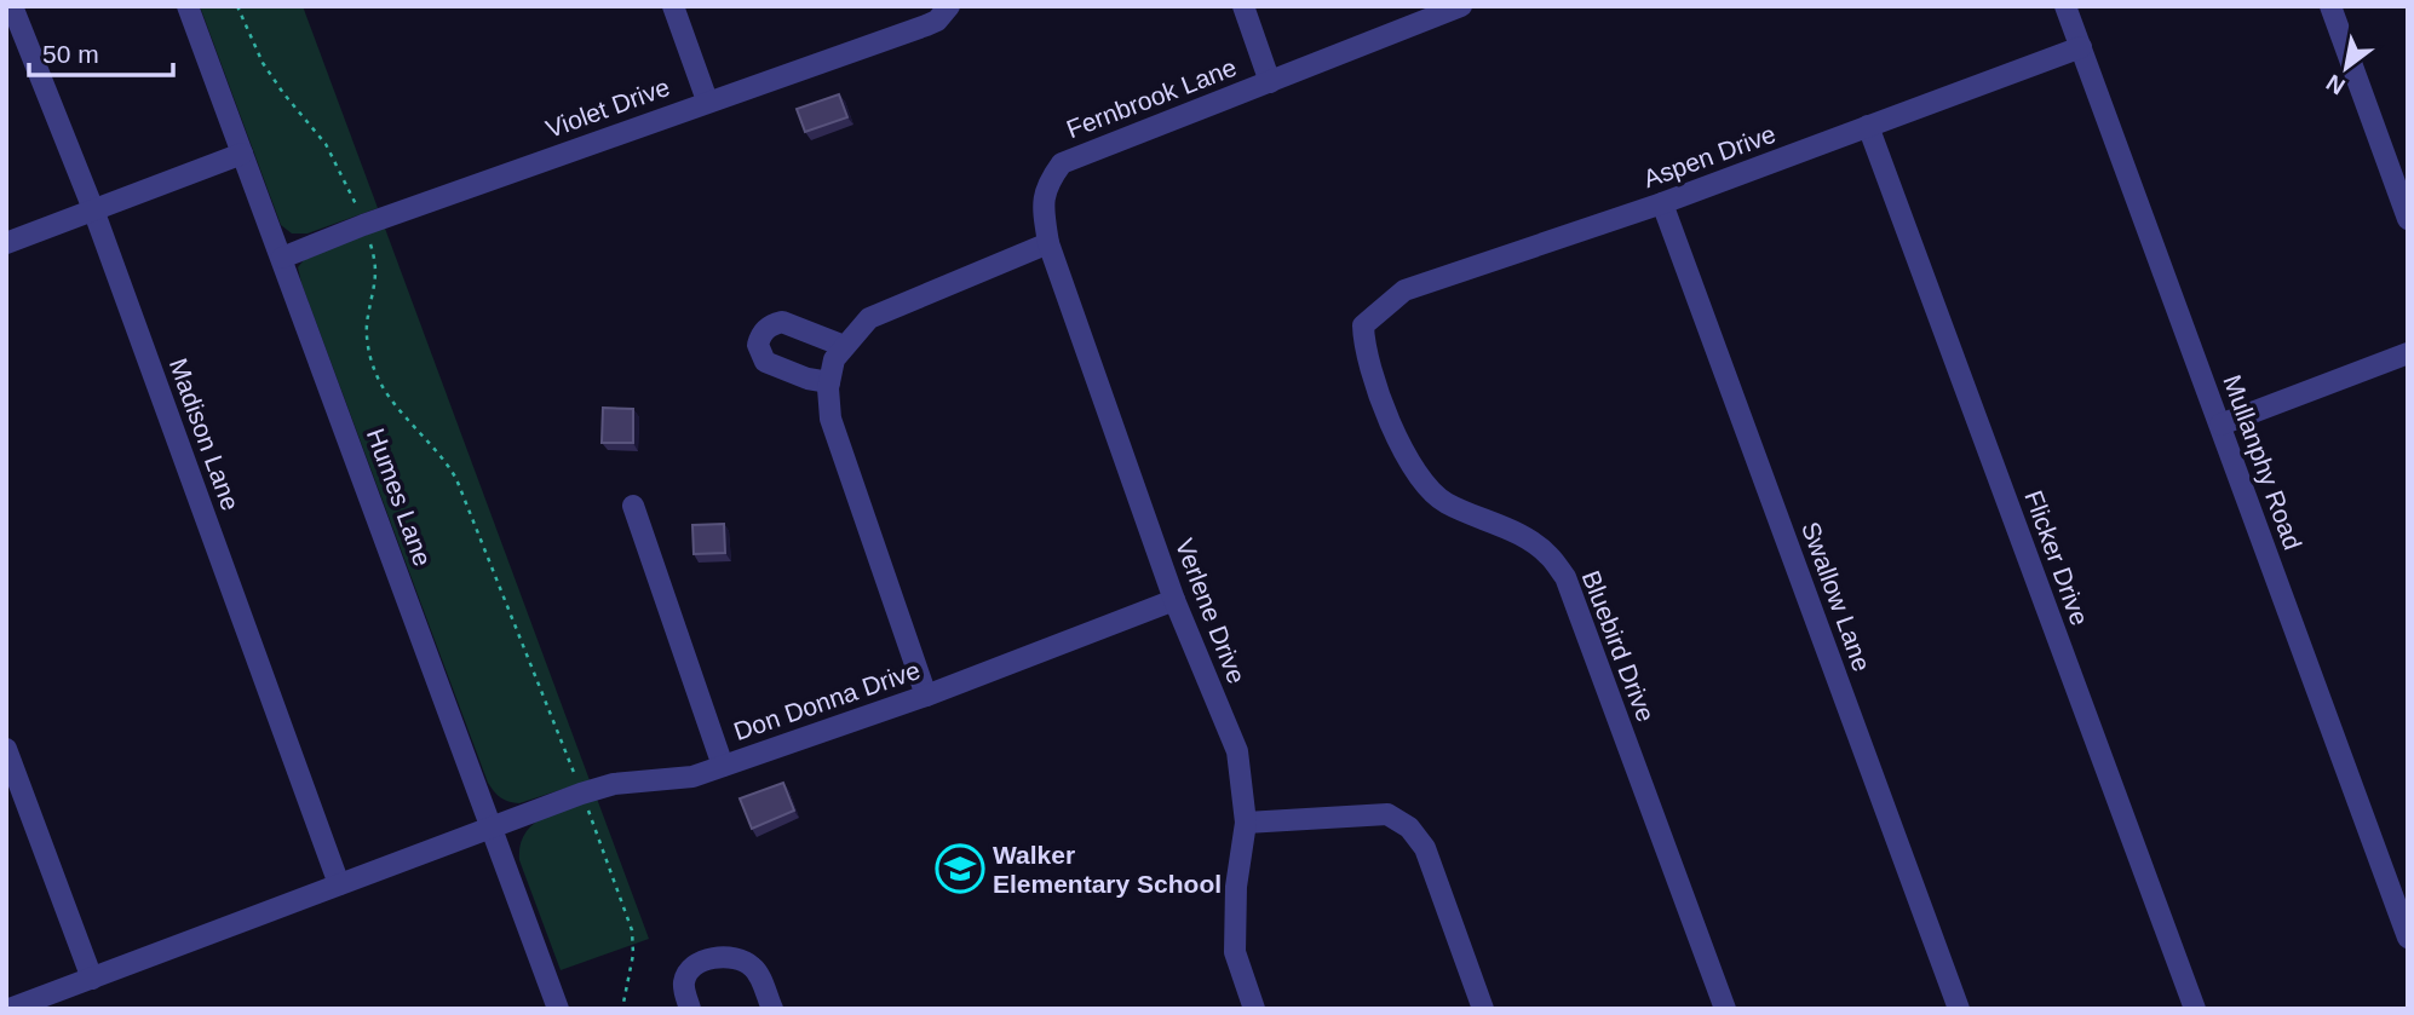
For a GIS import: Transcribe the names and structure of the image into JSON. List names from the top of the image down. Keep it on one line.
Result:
{"streets":{"street":["Fernbrook Lane","Violet Drive","Aspen Drive","Madison Lane","Mullanphy Road","Humes Lane","Flicker Drive","Swallow Lane","Verlene Drive","Bluebird Drive","Don Donna Drive"]},"crossings":[["Fernbrook Lane","Verlene Drive"],["Violet Drive","Humes Lane"],["Aspen Drive","Mullanphy Road"],["Aspen Drive","Flicker Drive"],["Aspen Drive","Swallow Lane"],["Aspen Drive","Bluebird Drive"],["Madison Lane","Don Donna Drive"],["Humes Lane","Don Donna Drive"],["Verlene Drive","Don Donna Drive"]],"places":{"school or university":["Walker Elementary School"]},"scale_bar":"50 m","north":"bottom left"}
